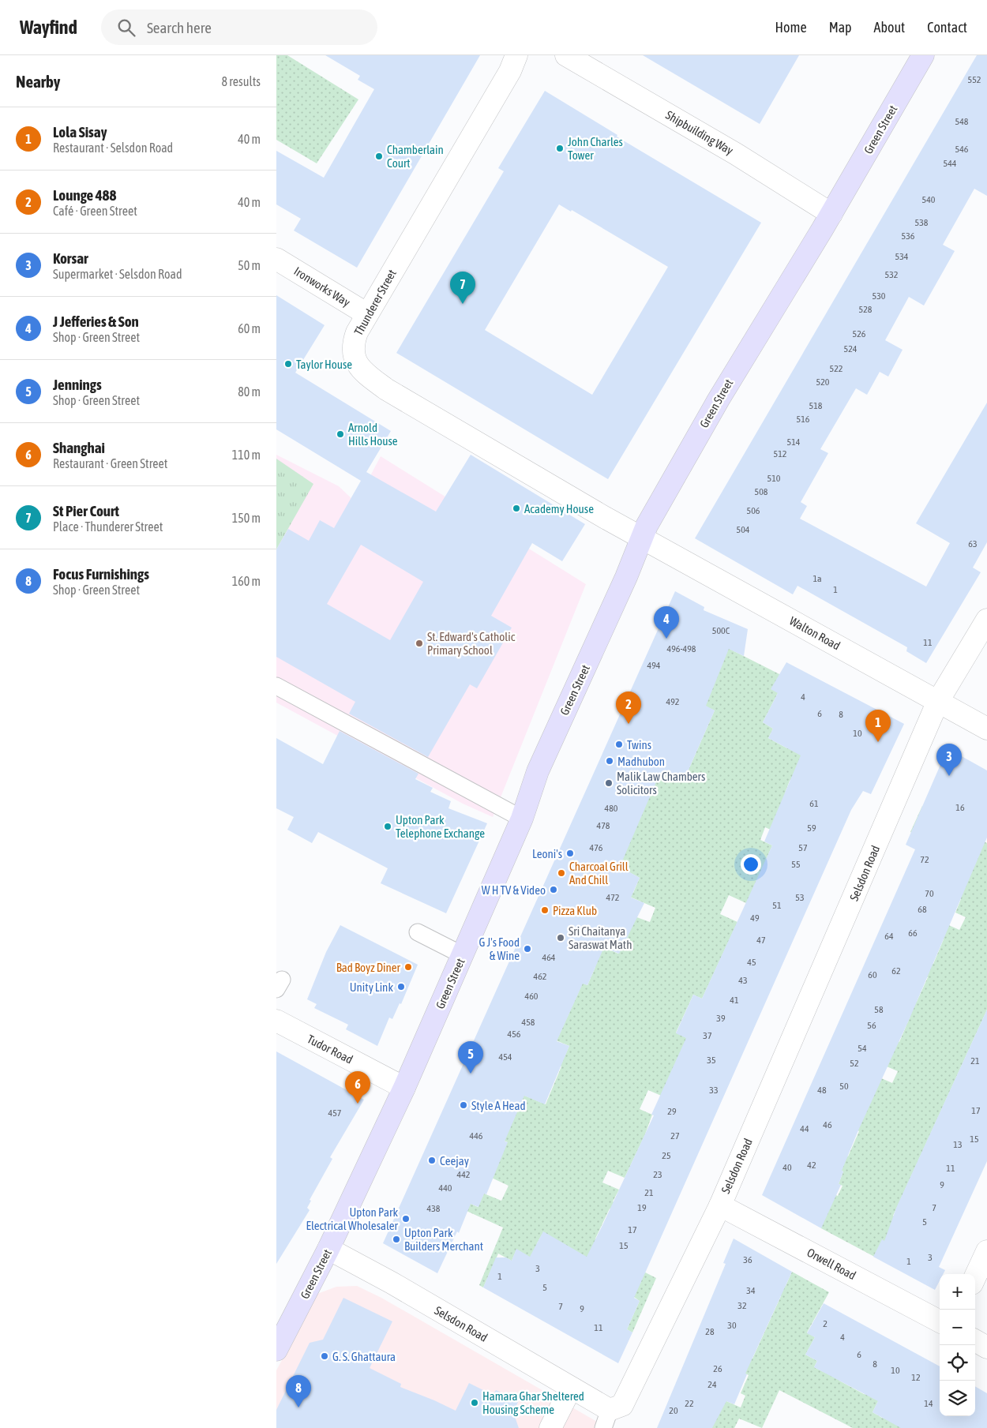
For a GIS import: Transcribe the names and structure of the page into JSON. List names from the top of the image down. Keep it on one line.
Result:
{"streets":{"main road":["Green Street"],"street":["Shipbuilding Way","Ironworks Way","Thunderer Street","Walton Road","Selsdon Road","Tudor Road","Orwell Road"]},"crossings":[["Green Street","Shipbuilding Way"],["Green Street","Thunderer Street"],["Green Street","Walton Road"],["Green Street","Selsdon Road"],["Green Street","Tudor Road"],["Ironworks Way","Thunderer Street"],["Thunderer Street","Walton Road"],["Walton Road","Selsdon Road"],["Selsdon Road","Orwell Road"]],"places":["John Charles Tower","Chamberlain Court","Taylor House","Arnold Hills House","Academy House","St. Edward's Catholic Primary School","Twins","Madhubon","Malik Law Chambers Solicitors","Upton Park Telephone Exchange","Leoni's","Charcoal Grill And Chill","W H TV & Video","Pizza Klub","Sri Chaitanya Saraswat Math","G J's Food & Wine","Bad Boyz Diner","Unity Link","Style A Head","Ceejay","Upton Park Electrical Wholesaler","Upton Park Builders Merchant","G. S. Ghattaura","Hamara Ghar Sheltered Housing Scheme"],"house_numbers":["552","548","546","544","540","538","536","534","532","530","528","526","524","522","520","518","516","514","512","510","508","506","504","63","1a","1","500C","11","496-498","494","4","492","6","8","10","61","16","480","478","59","476","57","72","55","70","472","53","51","68","49","66","64","47","464","45","62","60","462","43","460","41","58","39","458","56","456","37","54","454","35","21","52","50","33","48","17","29","457","46","44","446","27","15","13","25","42","40","11","442","23","9","440","21","19","7","438","5","17","15","3","36","1","3","1","5","34","32","7","9","2","30","11","28","4","6","8","26","10","12","24","22","14","20"],"page":{"header":"Wayfind","search":"Search here","nav":["Home","Map","About","Contact"],"heading":["Nearby","8 results"],"list":[{"mark":"1","name":"Lola Sisay","note":"Restaurant · Selsdon Road","value":"40 m"},{"mark":"2","name":"Lounge 488","note":"Café · Green Street","value":"40 m"},{"mark":"3","name":"Korsar","note":"Supermarket · Selsdon Road","value":"50 m"},{"mark":"4","name":"J Jefferies & Son","note":"Shop · Green Street","value":"60 m"},{"mark":"5","name":"Jennings","note":"Shop · Green Street","value":"80 m"},{"mark":"6","name":"Shanghai","note":"Restaurant · Green Street","value":"110 m"},{"mark":"7","name":"St Pier Court","note":"Place · Thunderer Street","value":"150 m"},{"mark":"8","name":"Focus Furnishings","note":"Shop · Green Street","value":"160 m"}],"pins":["7","4","2","1","3","5","6","8"],"map_buttons":["+","−"]}}
